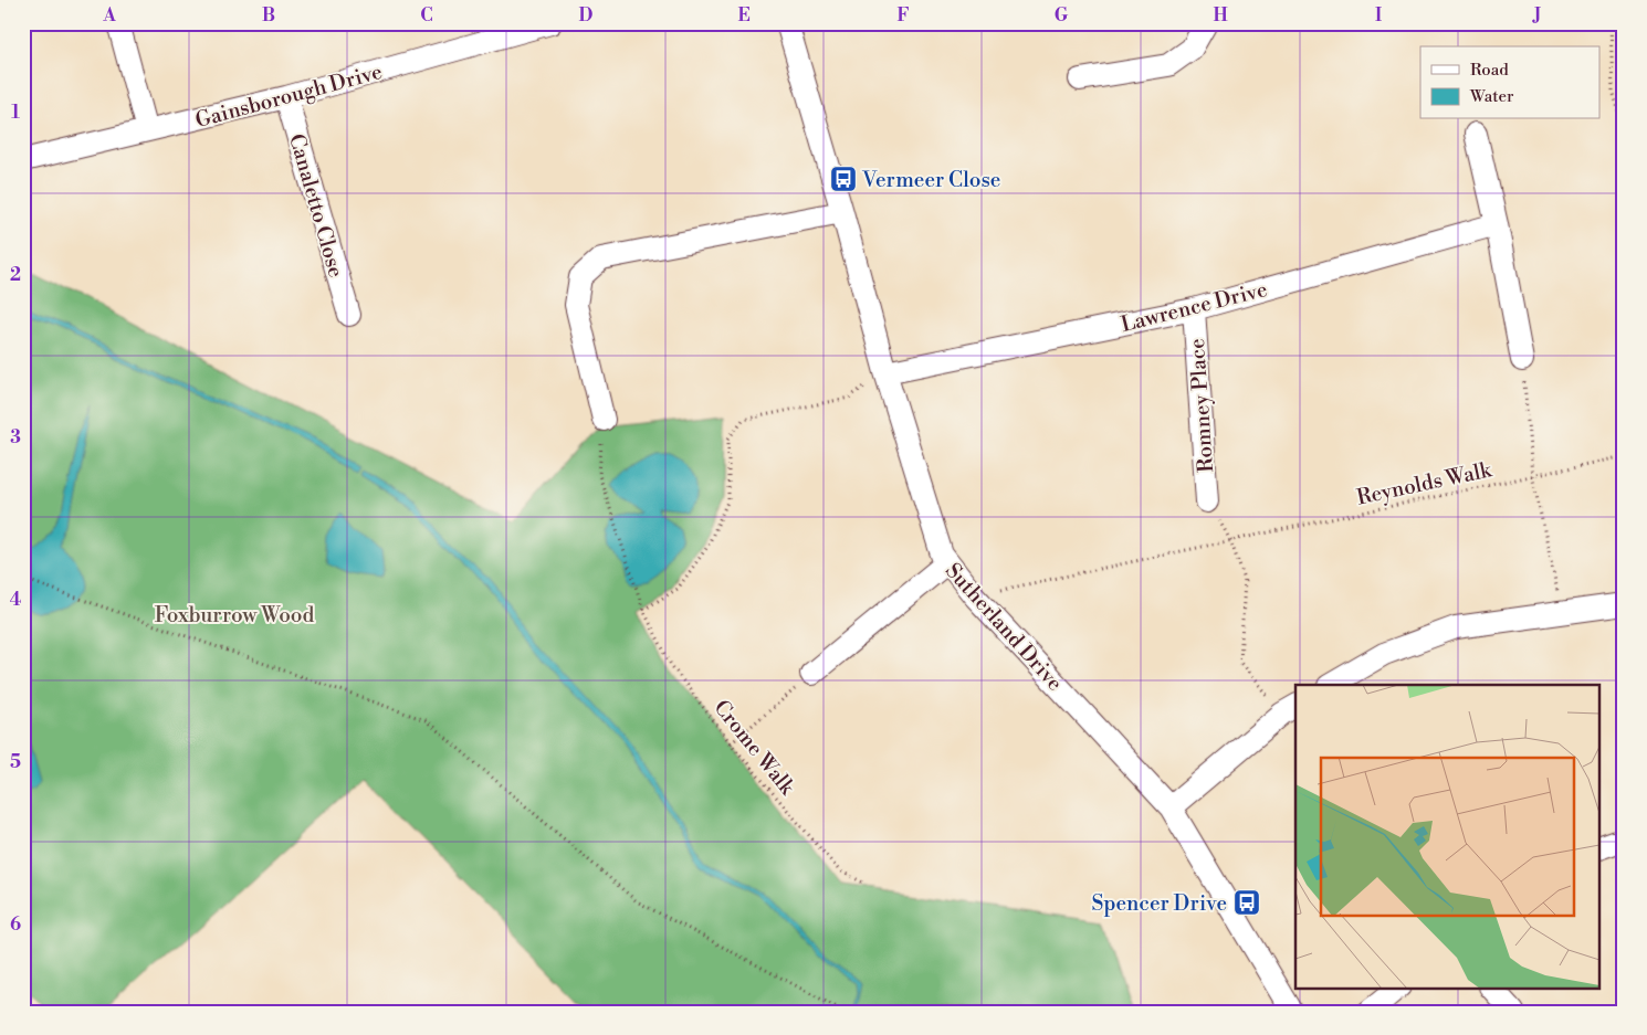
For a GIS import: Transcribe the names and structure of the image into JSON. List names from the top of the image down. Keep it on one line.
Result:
{"streets":{"street":["Gainsborough Drive","Canaletto Close","Lawrence Drive","Romney Place","Sutherland Drive"],"path":["Reynolds Walk","Crome Walk"]},"crossings":[["Gainsborough Drive","Canaletto Close"],["Lawrence Drive","Romney Place"],["Lawrence Drive","Sutherland Drive"],["Reynolds Walk","Sutherland Drive"]],"parks":["Foxburrow Wood"],"places":{"bus stop":["Vermeer Close","Spencer Drive"]},"legend":["Road","Water"],"grid":{"columns":["A","B","C","D","E","F","G","H","I","J"],"rows":["1","2","3","4","5","6"]}}
